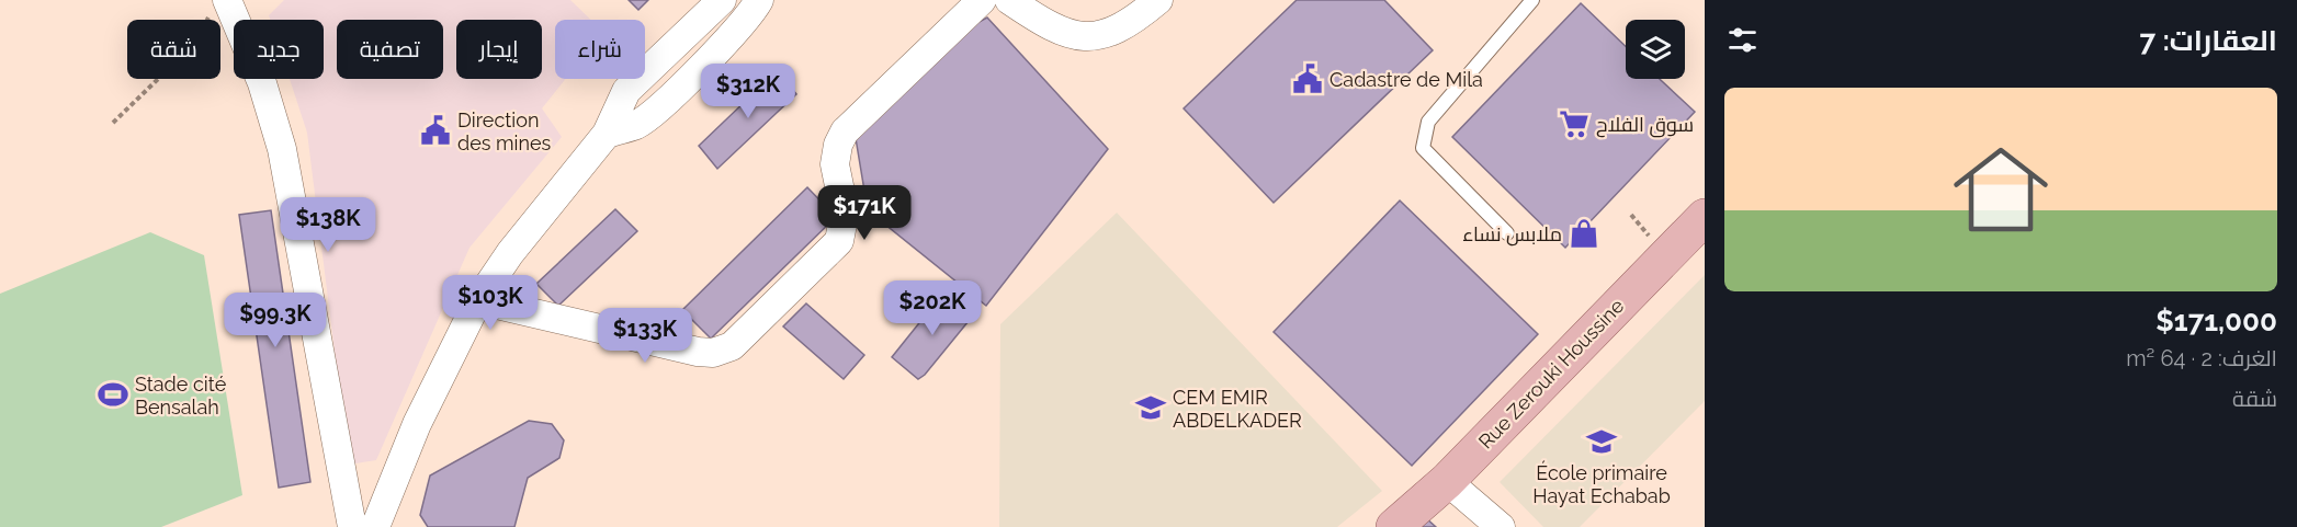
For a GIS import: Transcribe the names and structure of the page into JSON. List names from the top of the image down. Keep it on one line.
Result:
{"streets":{"main road":["Rue Zerouki Houssine"]},"places":{"public building":["Cadastre de Mila","Direction des mines"],"supermarket":["سوق الفلاح"],"shop":["ملابس نساء"],"sports":["Stade cité Bensalah"],"school or university":["CEM EMIR ABDELKADER","École primaire Hayat Echabab"]},"page":{"heading":"العقارات: 7","chip":["شراء","إيجار","تصفية","جديد","شقة"],"price":["$312K","$171K","$138K","$103K","$202K","$99.3K","$133K"],"list":[{"name":"$171,000","note":"الغرف: 2 · 64 m² · شقة"}]}}
